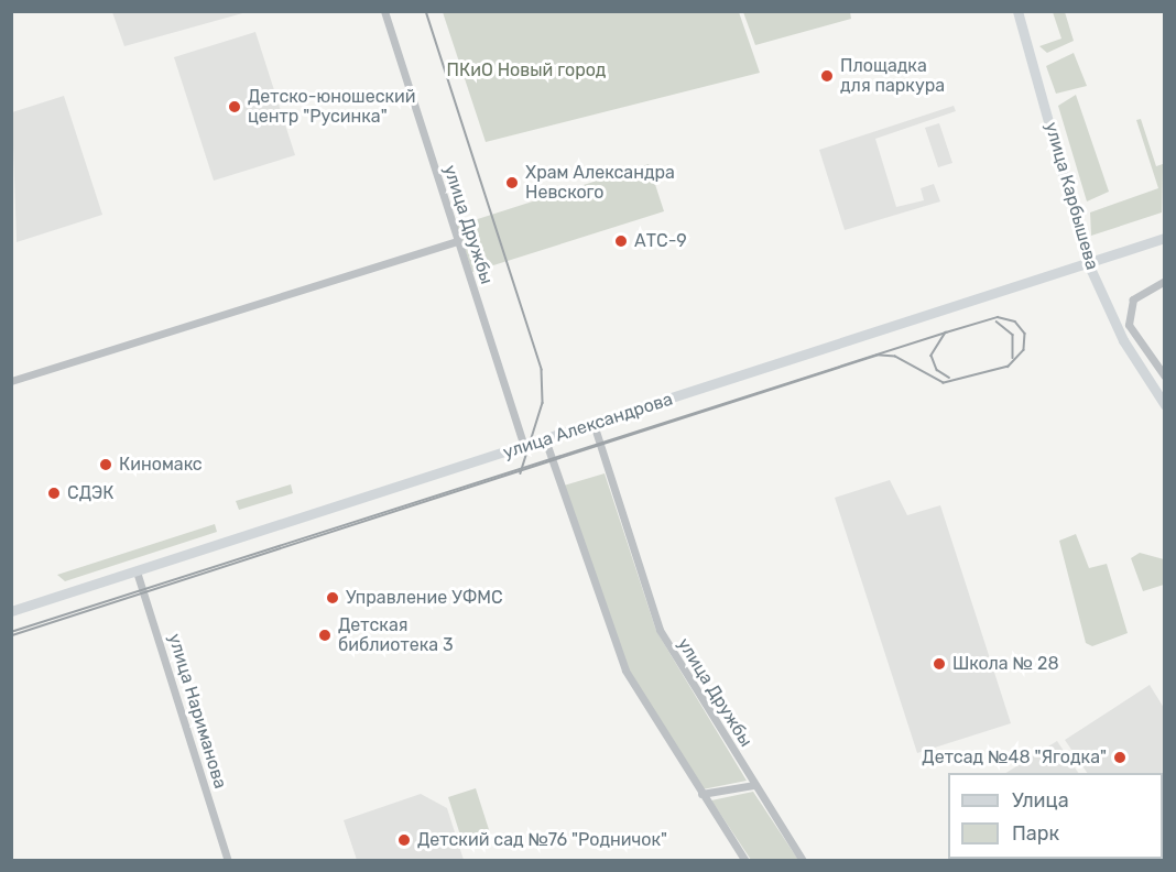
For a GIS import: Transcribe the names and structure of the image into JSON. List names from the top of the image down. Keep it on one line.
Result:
{"streets":{"main road":["улица Карбышева","улица Александрова"],"street":["улица Дружбы","улица Нариманова"]},"crossings":[["улица Карбышева","улица Александрова"],["улица Дружбы","улица Александрова"],["улица Александрова","улица Нариманова"]],"parks":["ПКиО Новый город"],"places":["Площадка для паркура","Детско-юношеский центр \"Русинка\"","Храм Александра Невского","АТС-9","Киномакс","СДЭК","Управление УФМС","Детская библиотека 3","Школа № 28","Детсад №48 \"Ягодка\"","Детский сад №76 \"Родничок\""],"legend":["Улица","Парк"]}
